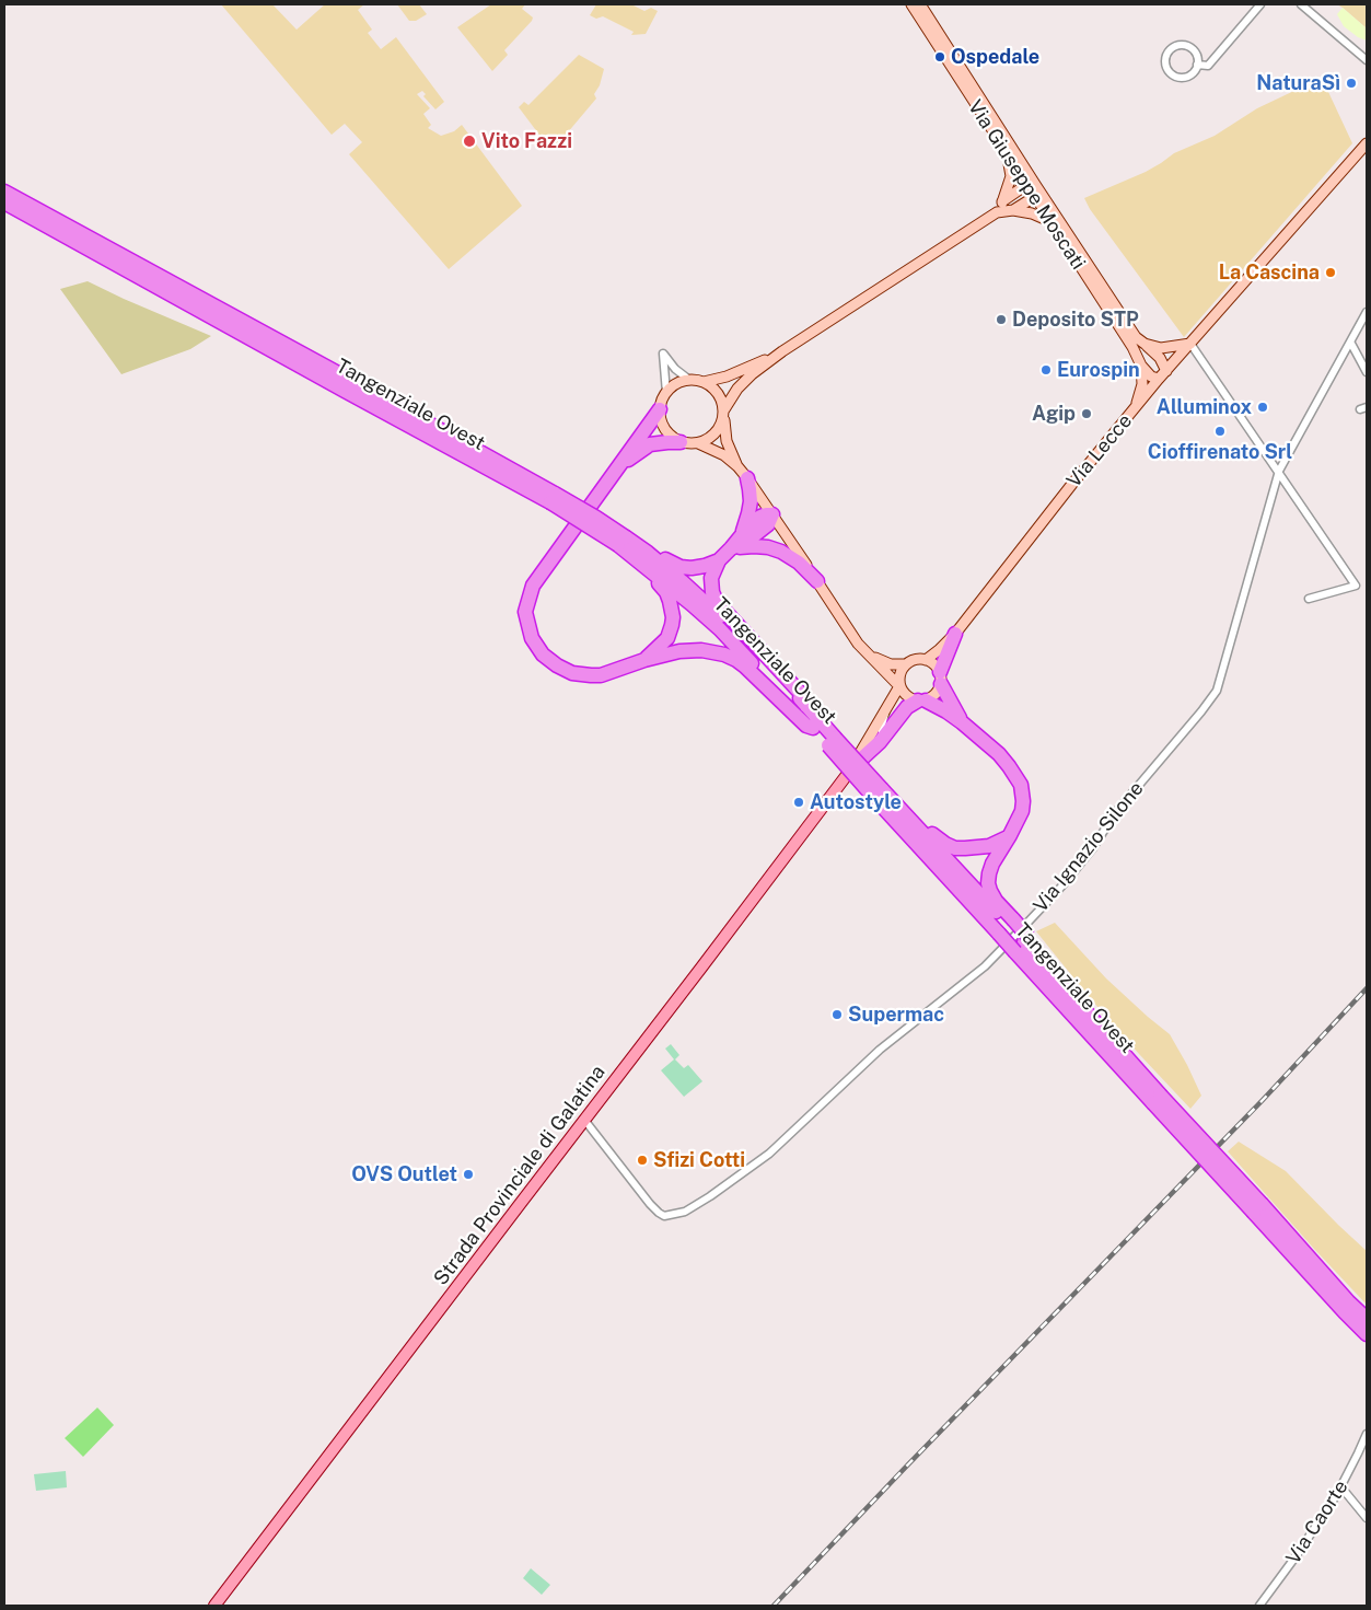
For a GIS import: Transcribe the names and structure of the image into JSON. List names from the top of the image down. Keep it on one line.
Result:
{"streets":{"highway":["Tangenziale Ovest"],"main road":["Strada Provinciale di Galatina"],"street":["Via Giuseppe Moscati","Via Lecce","Via Ignazio Silone","Via Caorte"]},"crossings":[["Via Giuseppe Moscati","Via Lecce"],["Via Ignazio Silone","Strada Provinciale di Galatina"]],"places":["Ospedale","NaturaSì","Vito Fazzi","La Cascina","Deposito STP","Eurospin","Alluminox","Agip","Cioffirenato Srl","Autostyle","Supermac","Sfizi Cotti","OVS Outlet"]}
